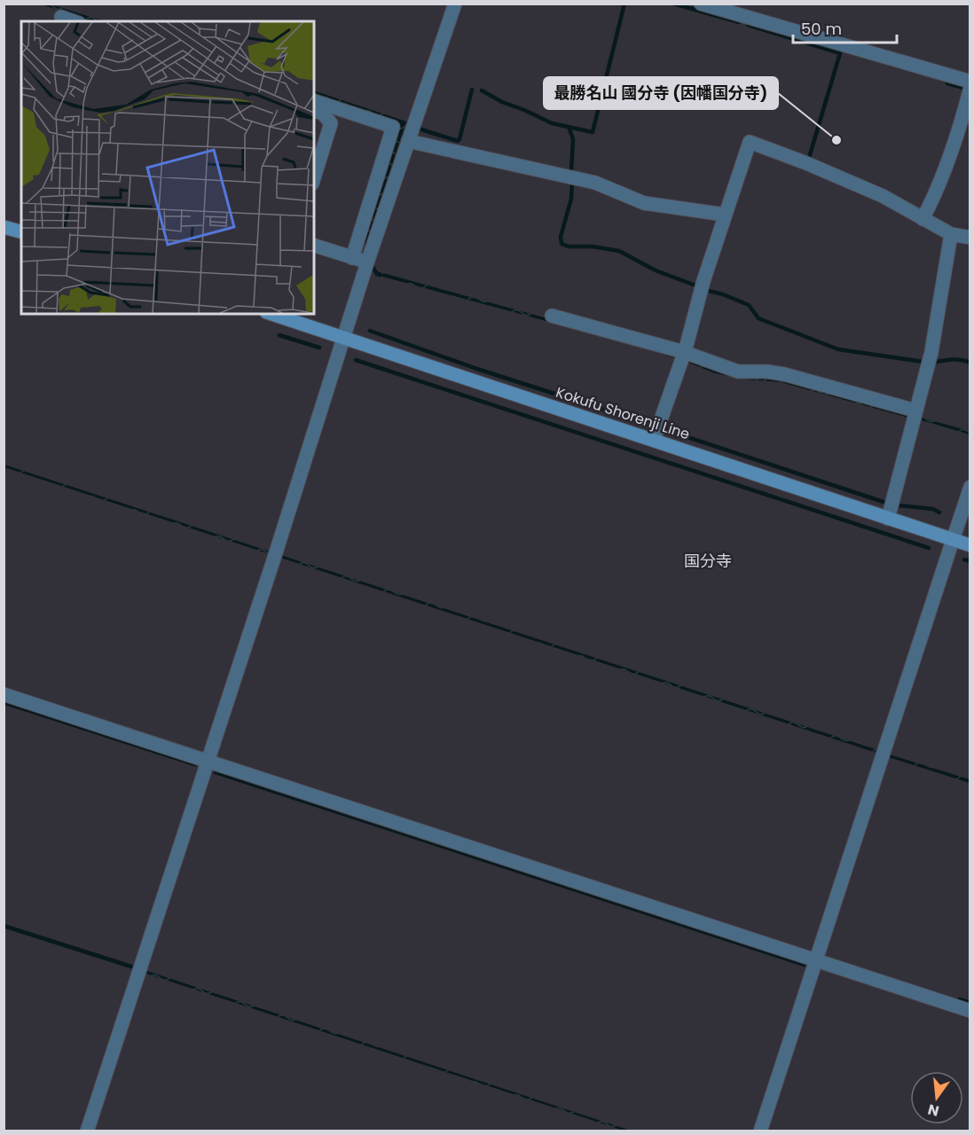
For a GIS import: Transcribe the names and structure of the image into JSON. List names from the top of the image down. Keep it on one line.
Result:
{"streets":{"main road":["Kokufu Shorenji Line"]},"districts":["国分寺"],"places":["最勝名山 國分寺 (因幡国分寺)"],"scale_bar":"50 m","north":"bottom"}
